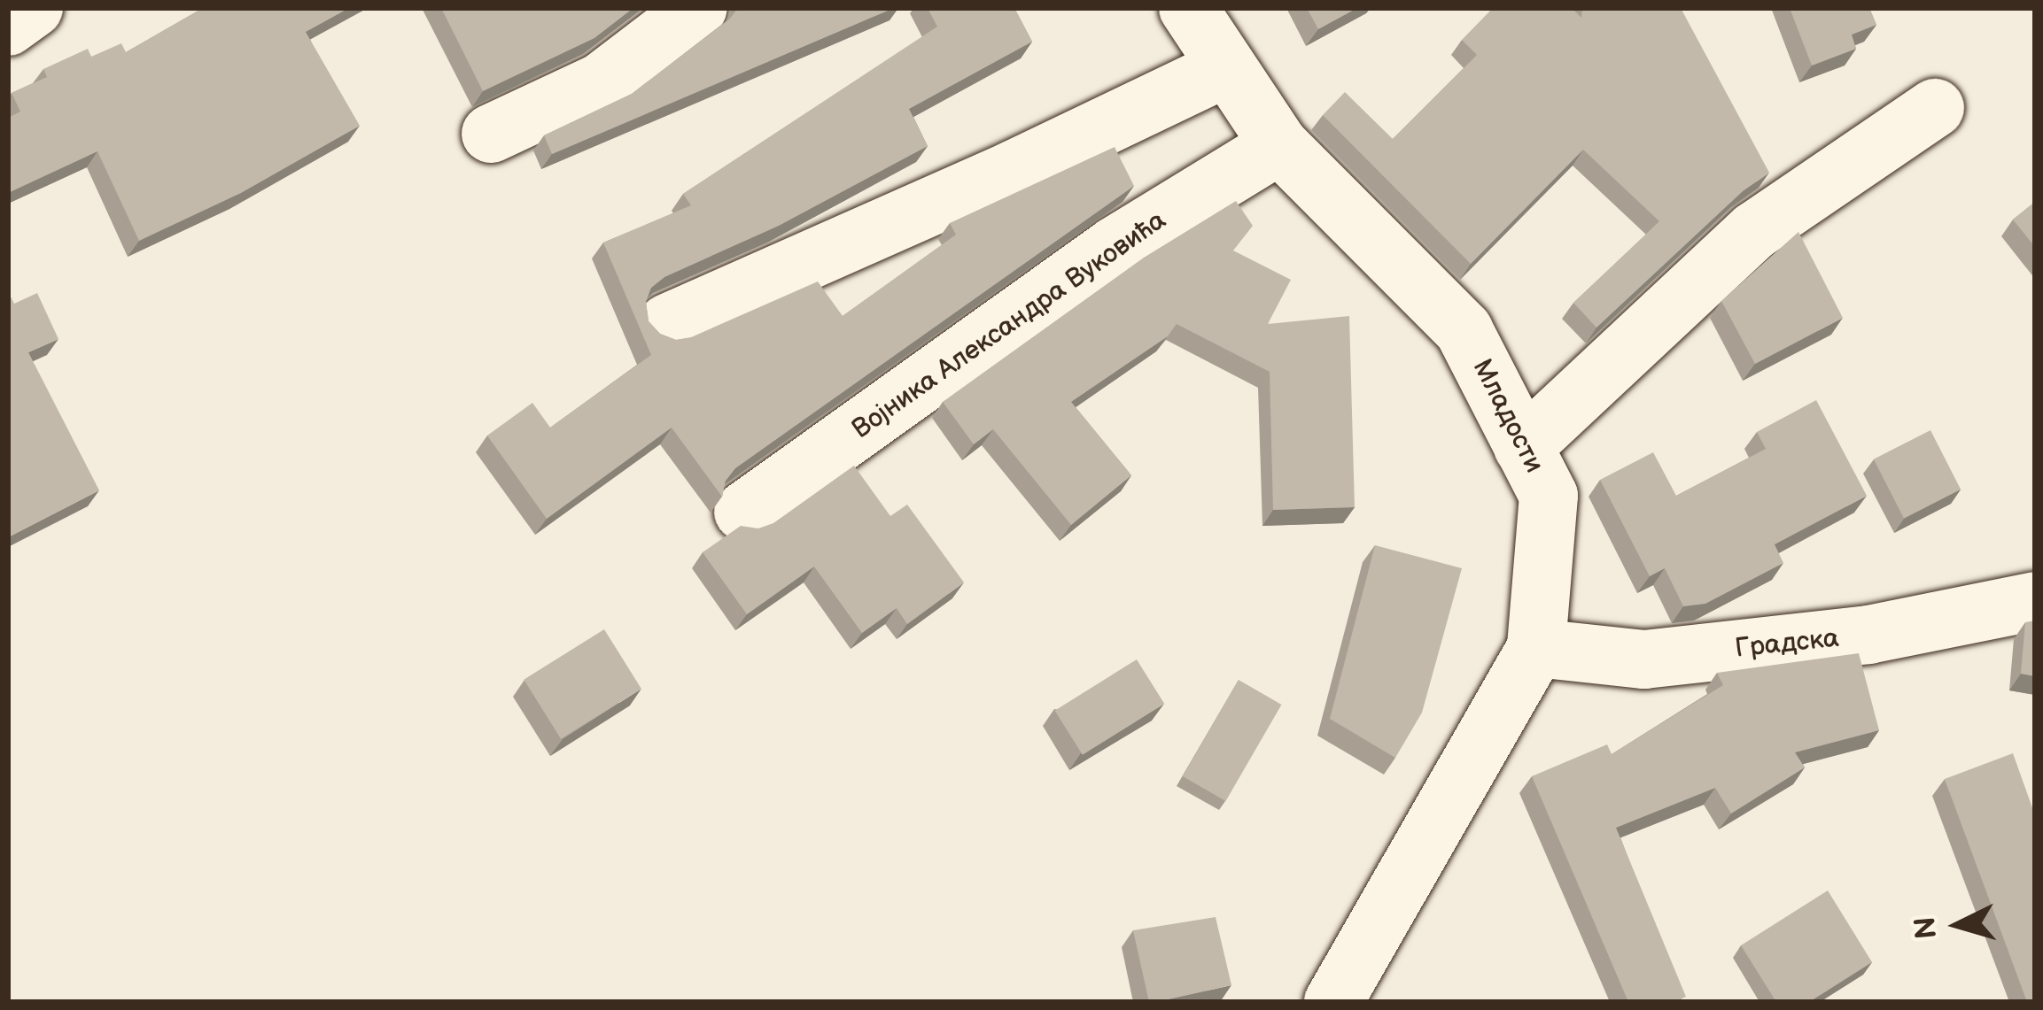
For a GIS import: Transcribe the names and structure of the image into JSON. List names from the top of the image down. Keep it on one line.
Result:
{"streets":{"street":["Војника Александра Вуковића","Младости","Градска"]},"crossings":[["Војника Александра Вуковића","Младости"],["Младости","Градска"]],"north":"left"}
